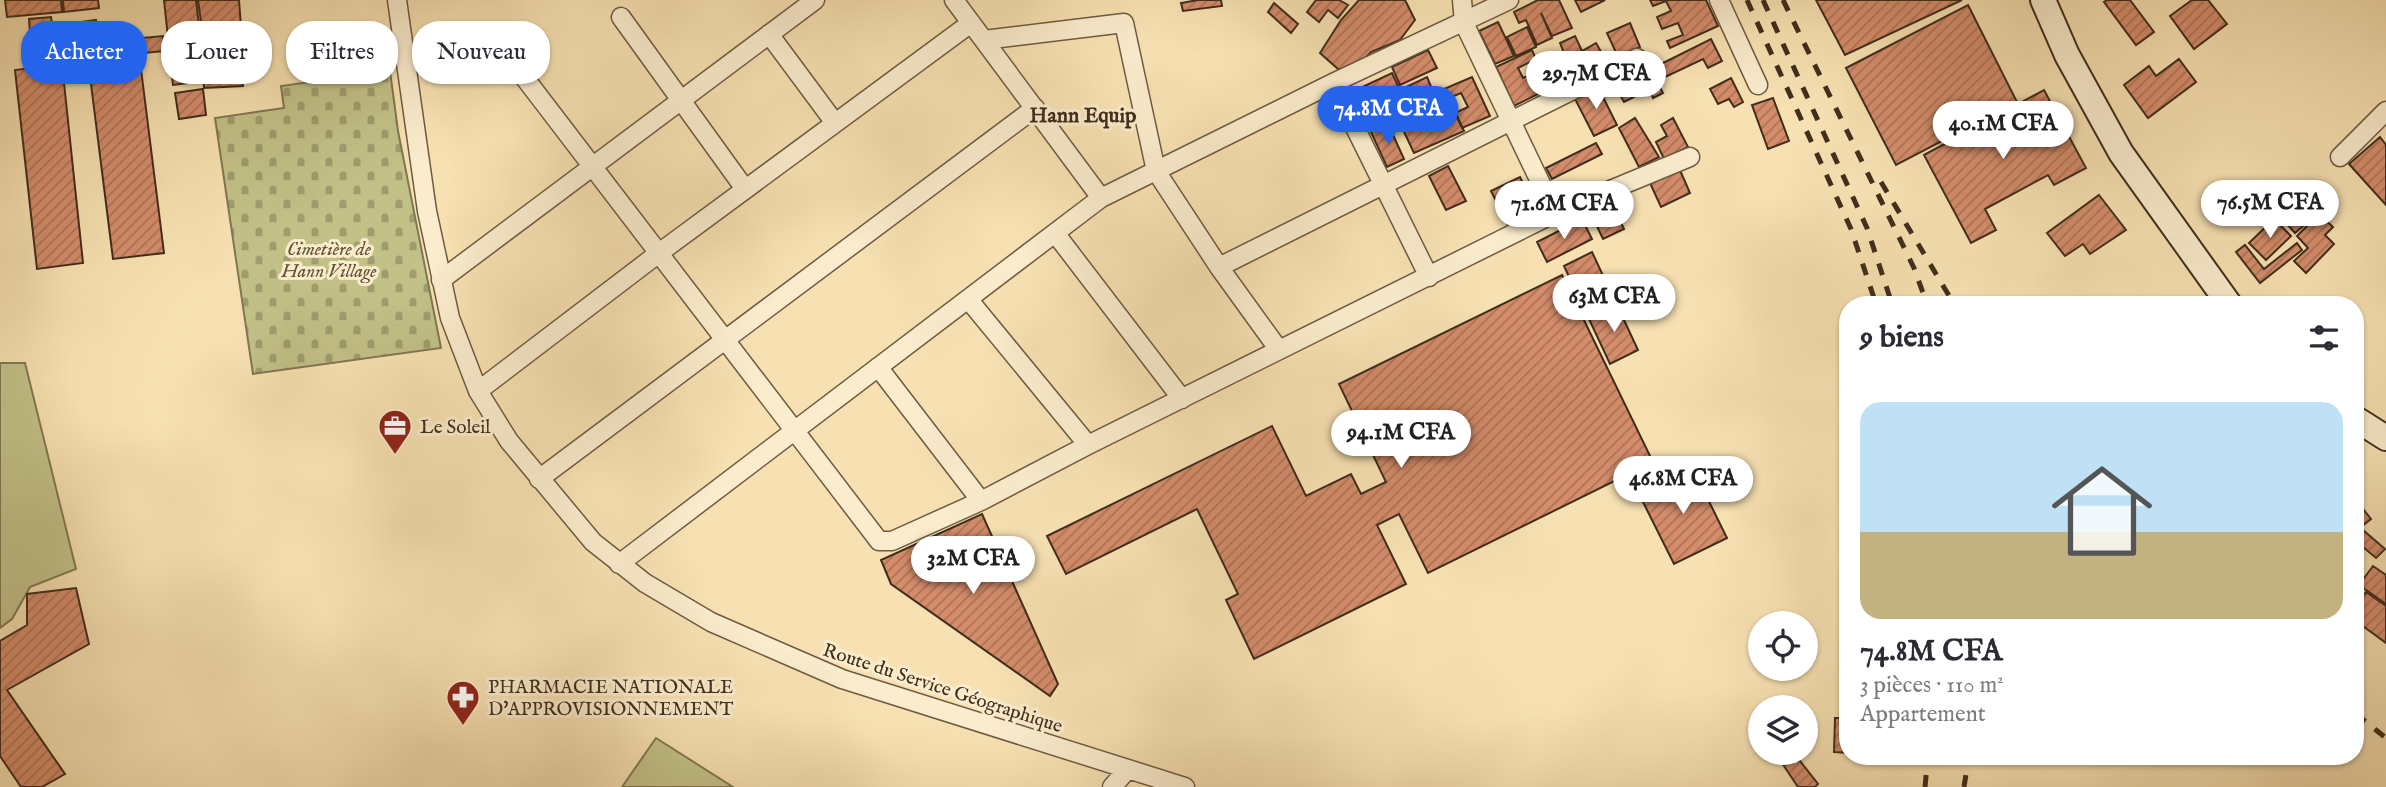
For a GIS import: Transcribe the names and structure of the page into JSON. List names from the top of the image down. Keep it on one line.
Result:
{"streets":{"street":["Route du Service Géographique"]},"districts":["Hann Equip"],"parks":["Cimetière de Hann Village"],"places":{"office":["Le Soleil"],"pharmacy":["PHARMACIE NATIONALE D'APPROVISIONNEMENT"]},"page":{"chip":["Acheter","Louer","Filtres","Nouveau"],"price":["29.7M CFA","74.8M CFA","40.1M CFA","76.5M CFA","71.6M CFA","63M CFA","94.1M CFA","46.8M CFA","32M CFA"],"heading":"9 biens","list":[{"name":"74.8M CFA","note":"3 pièces · 110 m² · Appartement"}]}}
